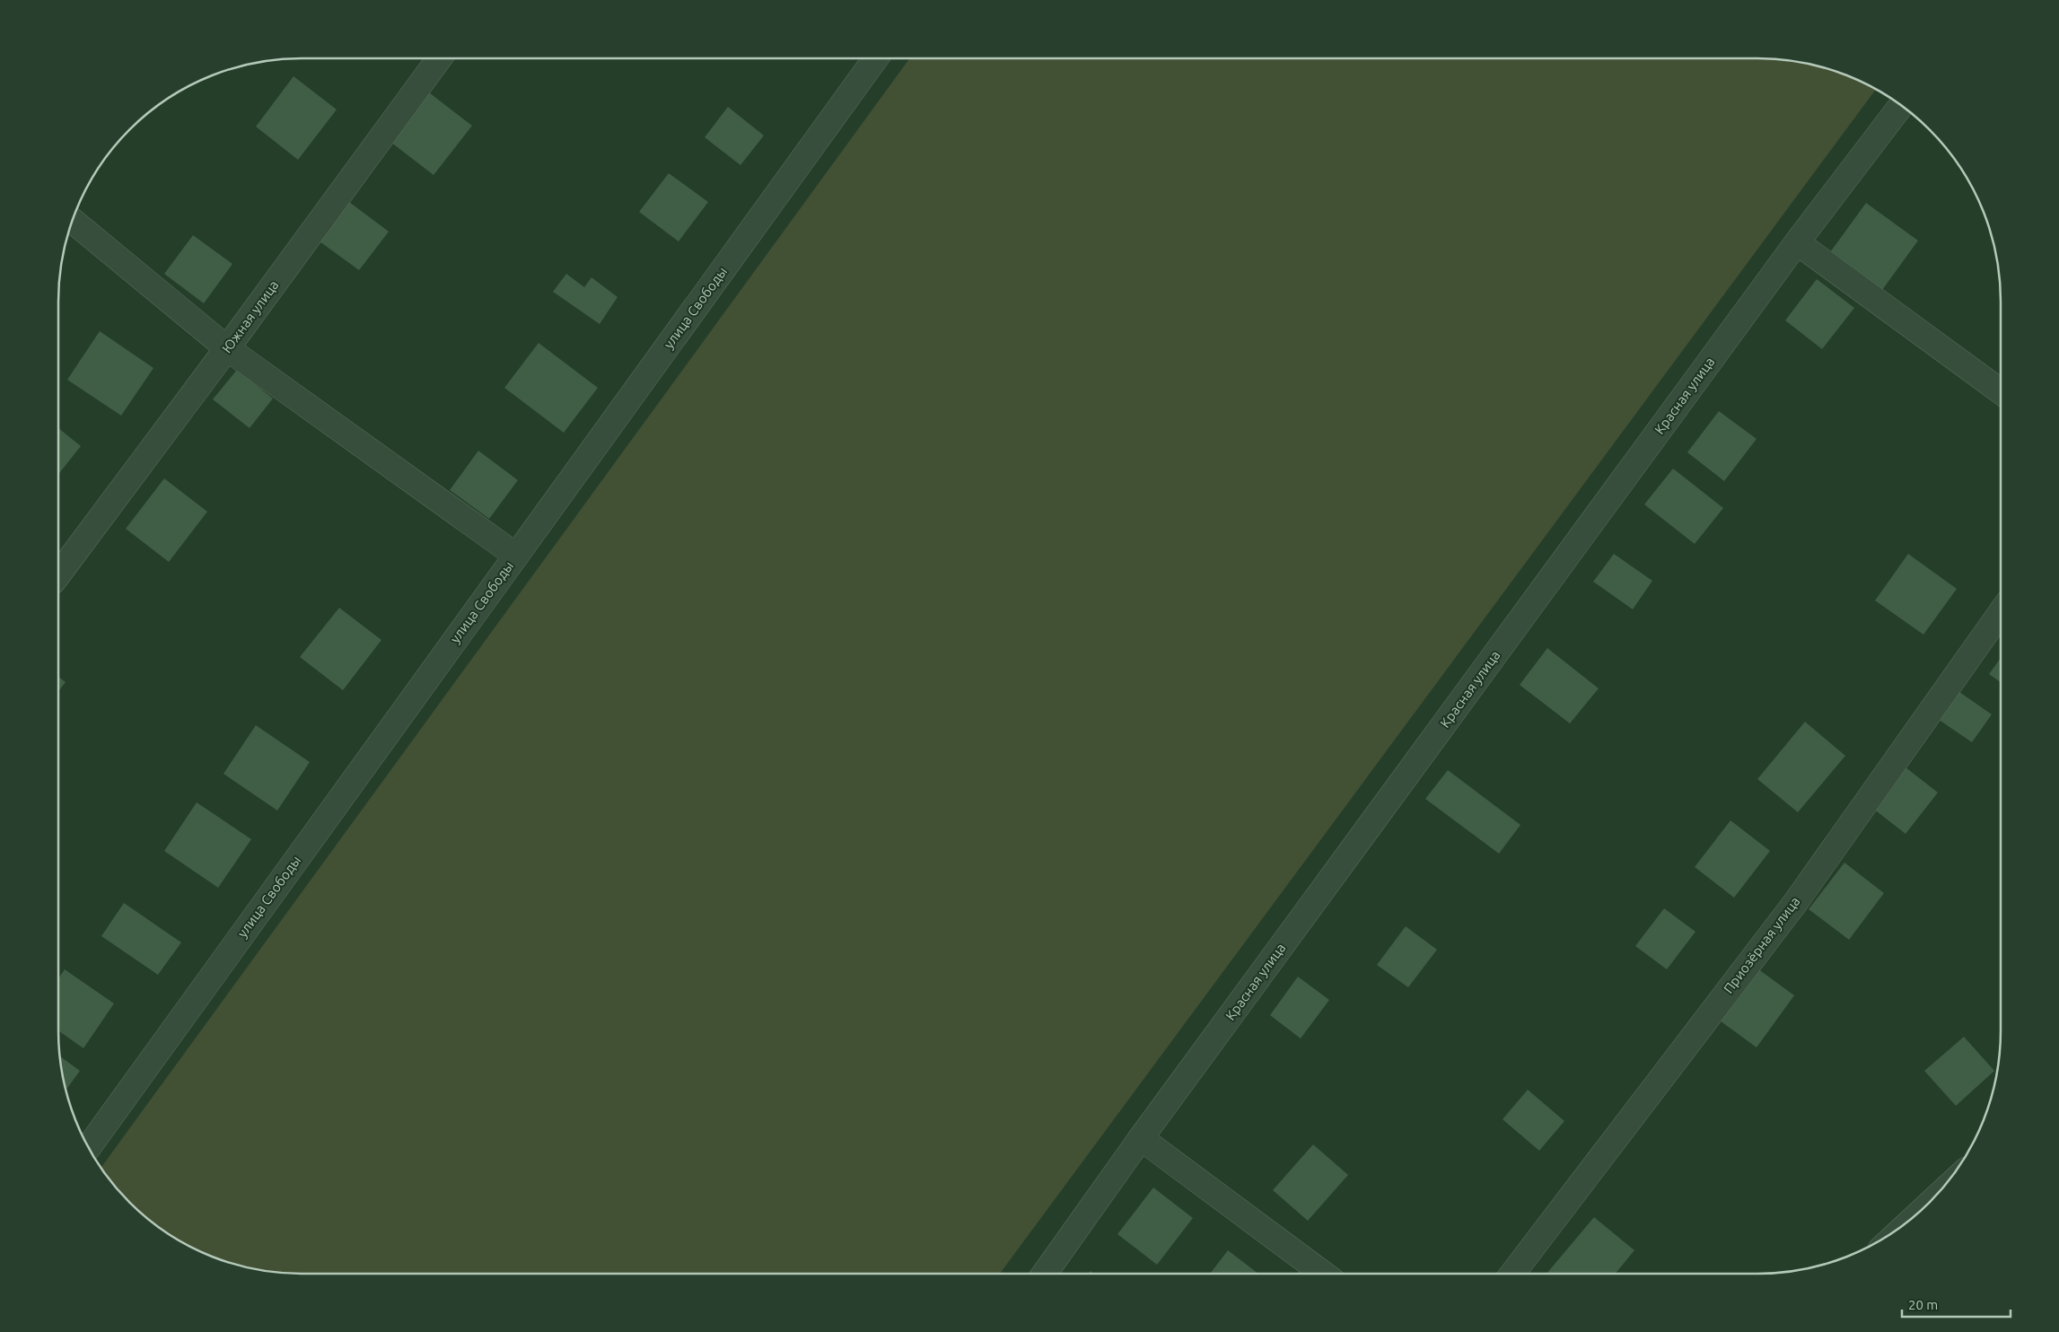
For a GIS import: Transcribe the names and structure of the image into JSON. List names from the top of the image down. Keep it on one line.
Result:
{"streets":{"street":["улица Свободы","Южная улица","Красная улица","Приозёрная улица"]},"scale_bar":"20 m"}
